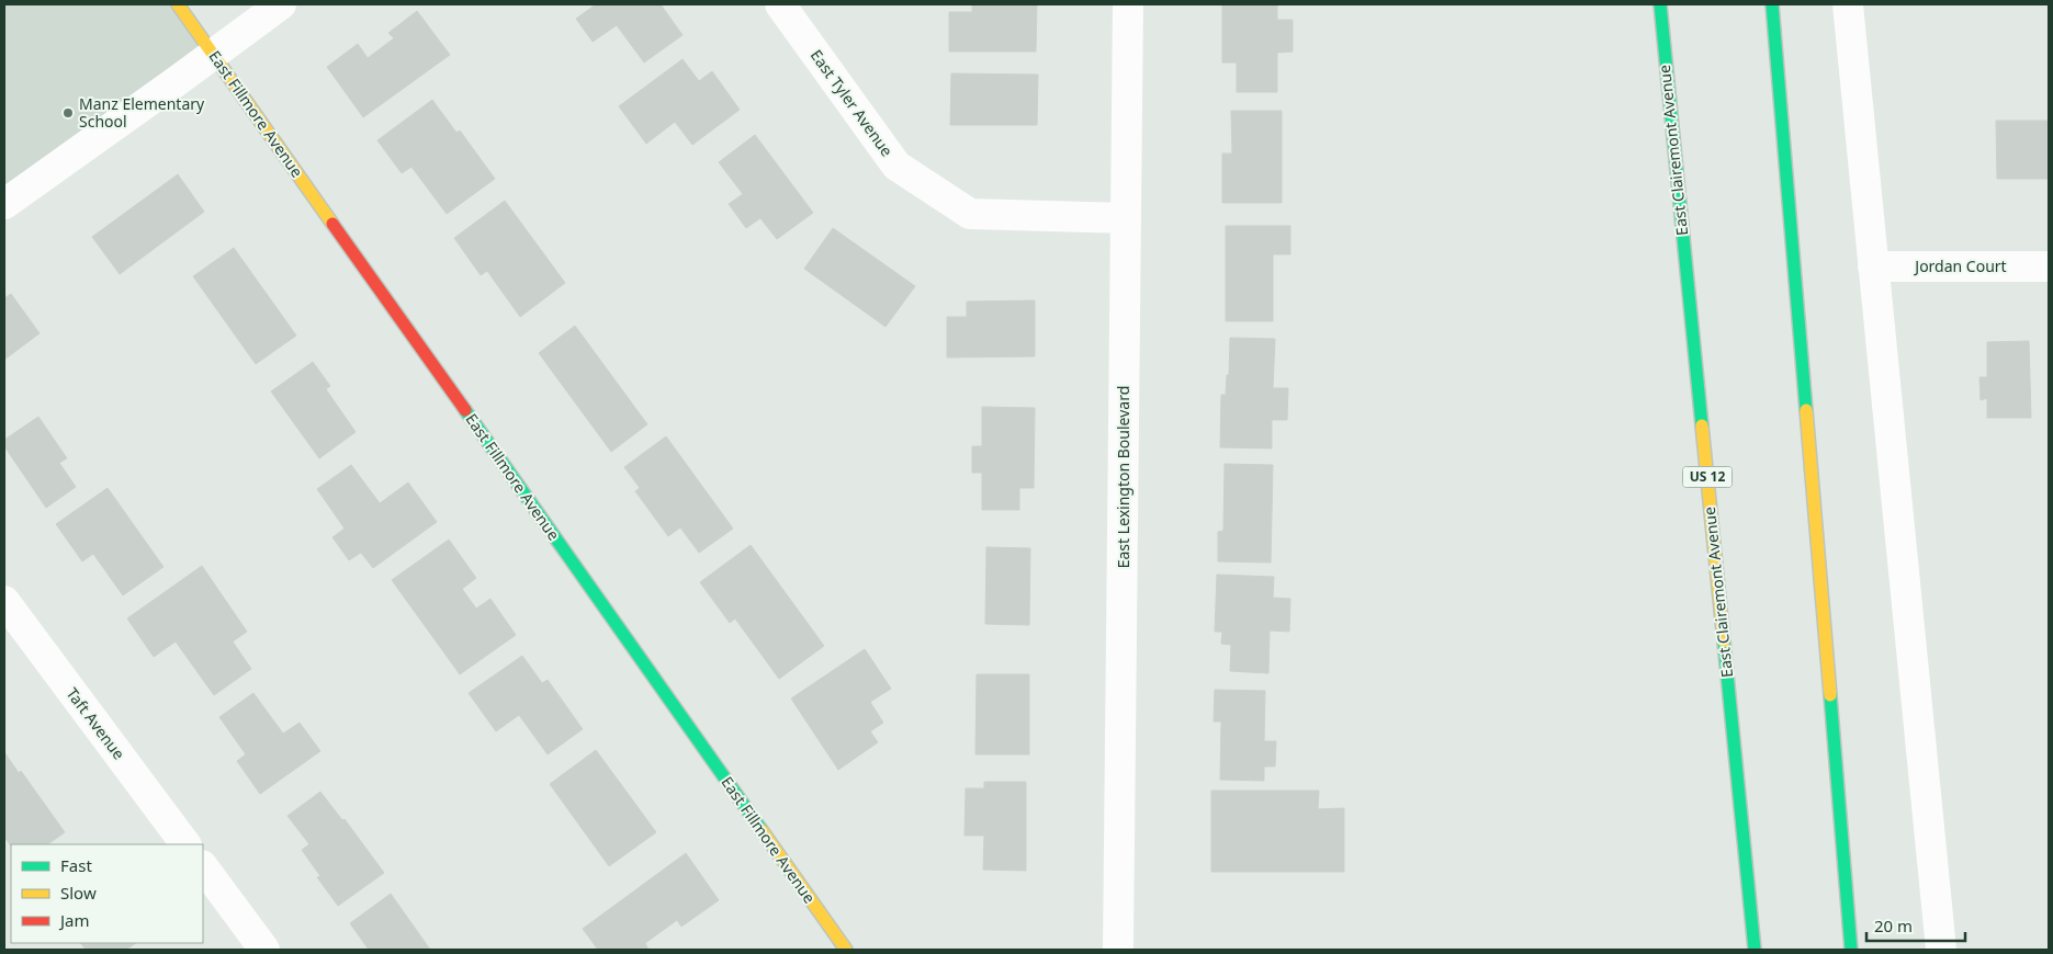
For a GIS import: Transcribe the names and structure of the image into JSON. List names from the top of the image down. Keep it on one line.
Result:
{"streets":{"main road":["East Fillmore Avenue","East Clairemont Avenue","US 12"],"street":["East Tyler Avenue","Jordan Court","East Lexington Boulevard","Taft Avenue"]},"crossings":[["East Tyler Avenue","East Lexington Boulevard"]],"places":["Manz Elementary School"],"legend":["Fast","Slow","Jam"],"scale_bar":"20 m"}
